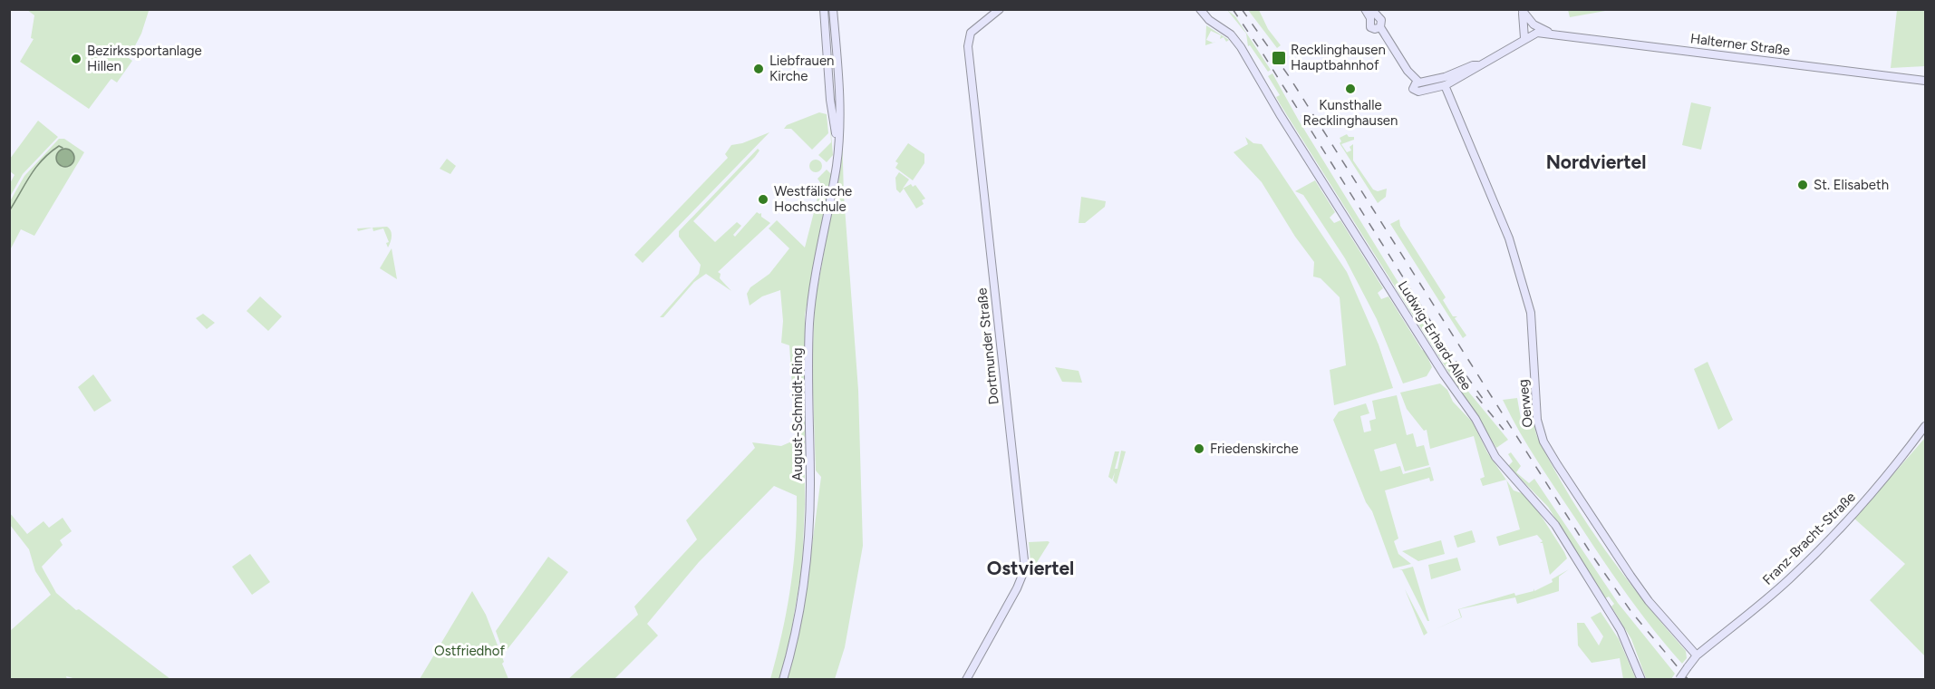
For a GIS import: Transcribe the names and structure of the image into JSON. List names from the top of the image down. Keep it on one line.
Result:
{"streets":{"main road":["Halterner Straße","Ludwig-Erhard-Allee","Dortmunder Straße","Oerweg","August-Schmidt-Ring","Franz-Bracht-Straße"]},"crossings":[["Halterner Straße","Oerweg"],["Oerweg","Franz-Bracht-Straße"]],"districts":["Nordviertel","Ostviertel"],"parks":["Ostfriedhof"],"places":{"transit":["Recklinghausen Hauptbahnhof"],"other":["Bezirkssportanlage Hillen","Liebfrauen Kirche","Kunsthalle Recklinghausen","St. Elisabeth","Westfälische Hochschule","Friedenskirche"]}}
